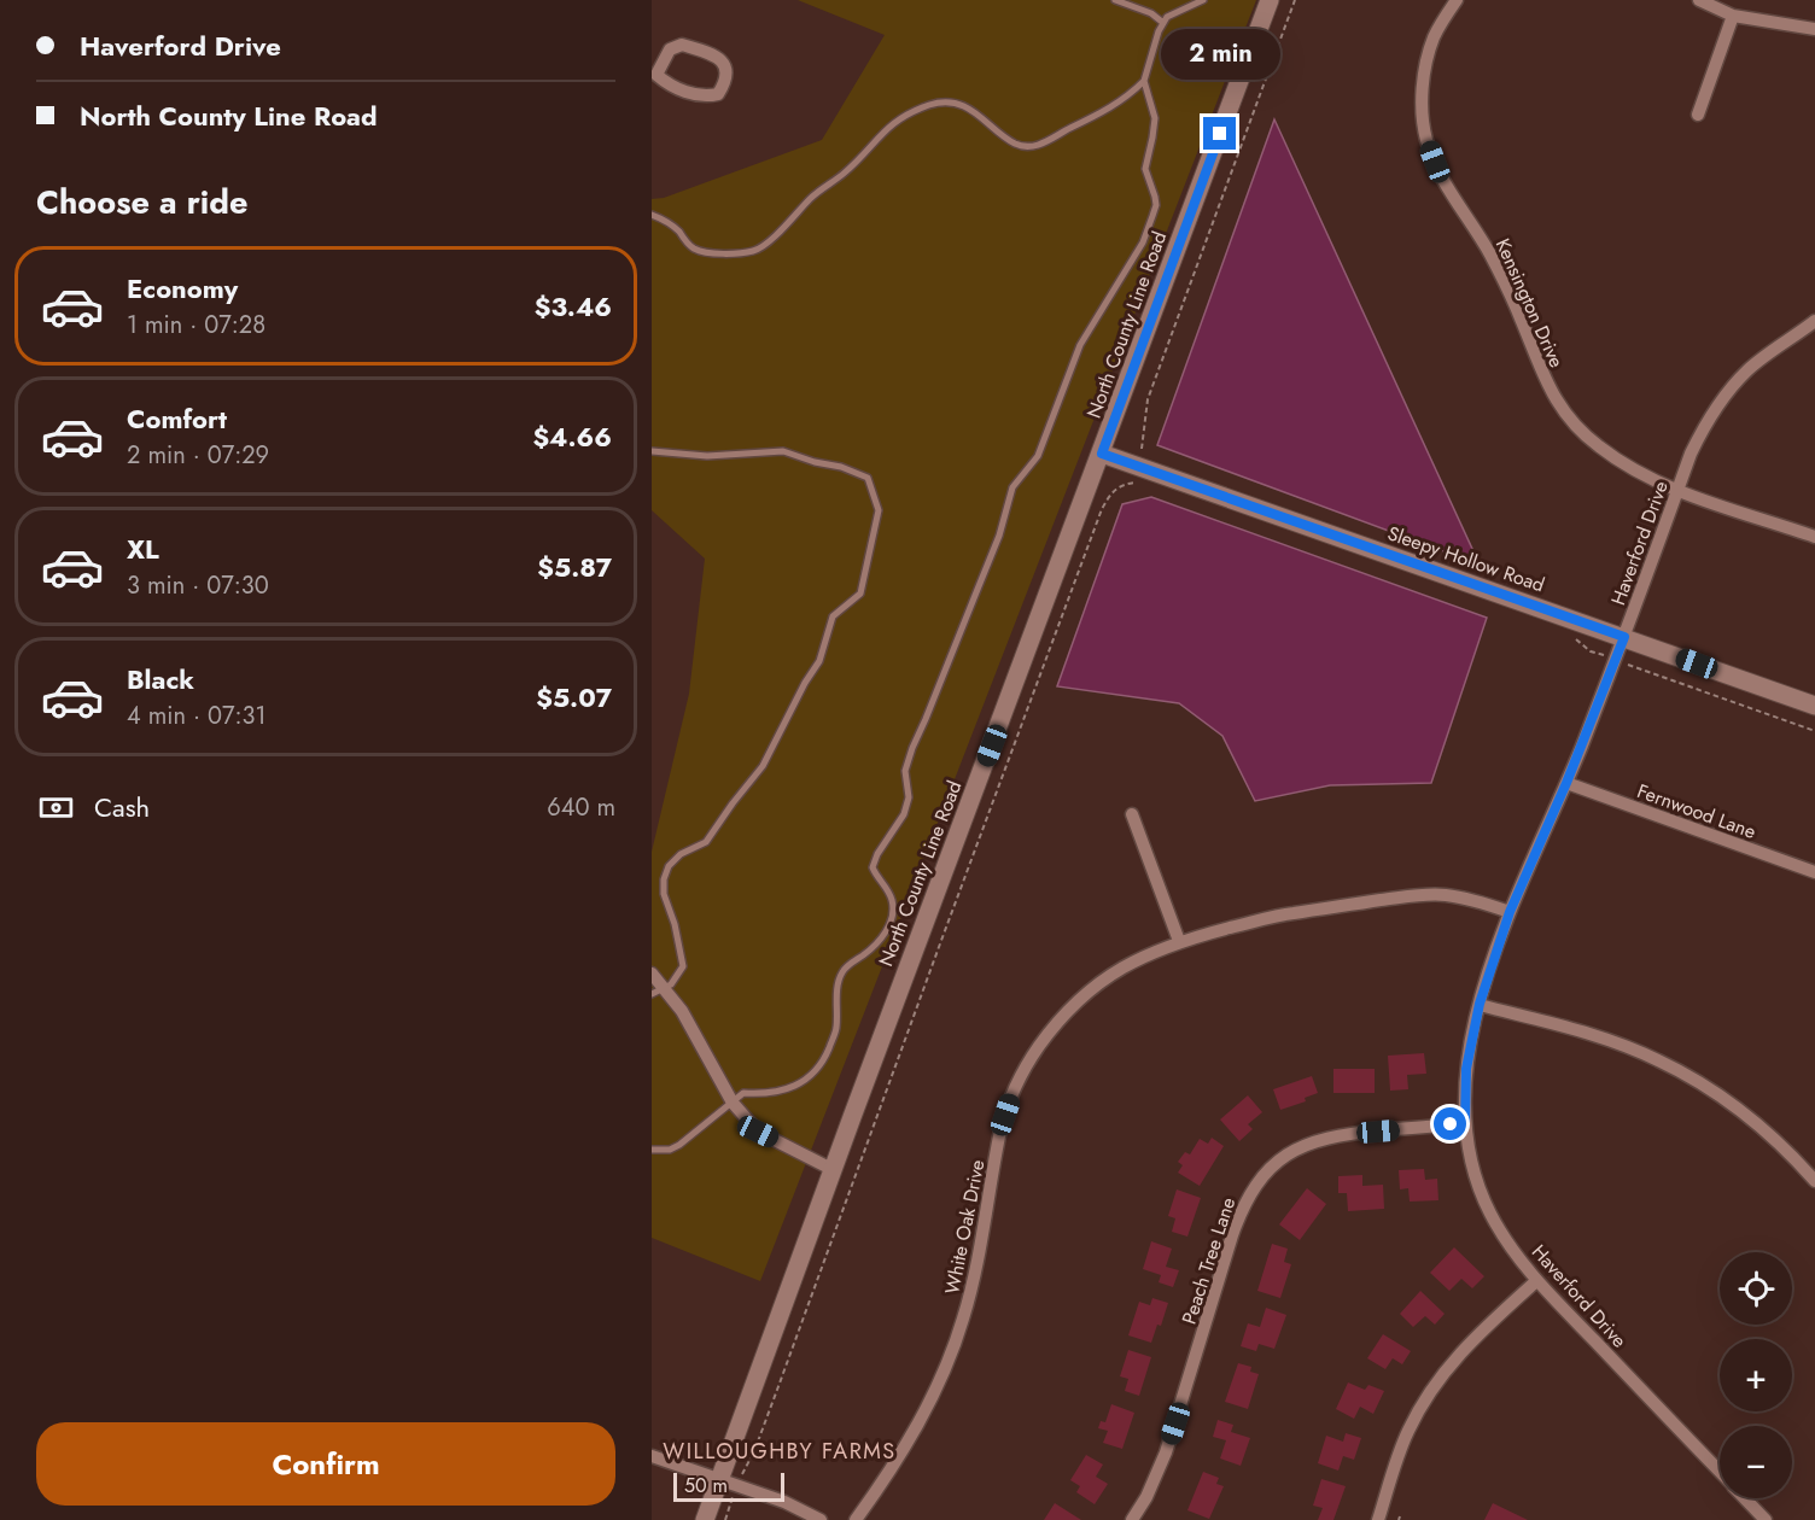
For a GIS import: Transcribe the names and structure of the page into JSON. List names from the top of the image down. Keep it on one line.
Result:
{"streets":{"street":["Kensington Drive","North County Line Road","Haverford Drive","Sleepy Hollow Road","Fernwood Lane","White Oak Drive","Peach Tree Lane"]},"crossings":[["Kensington Drive","Haverford Drive"],["North County Line Road","Sleepy Hollow Road"],["Haverford Drive","Sleepy Hollow Road"],["Haverford Drive","Fernwood Lane"],["Haverford Drive","White Oak Drive"],["Haverford Drive","Peach Tree Lane"]],"districts":["WILLOUGHBY FARMS"],"scale_bar":"50 m","page":{"banner":["Haverford Drive","North County Line Road"],"bubble":"2 min","heading":"Choose a ride","list":[{"name":"Economy","note":"1 min · 07:28","value":"$3.46"},{"name":"Comfort","note":"2 min · 07:29","value":"$4.66"},{"name":"XL","note":"3 min · 07:30","value":"$5.87"},{"name":"Black","note":"4 min · 07:31","value":"$5.07"}],"pay":["Cash","640 m"],"map_buttons":["+","−"],"buttons":"Confirm","scale":"50 m"}}
